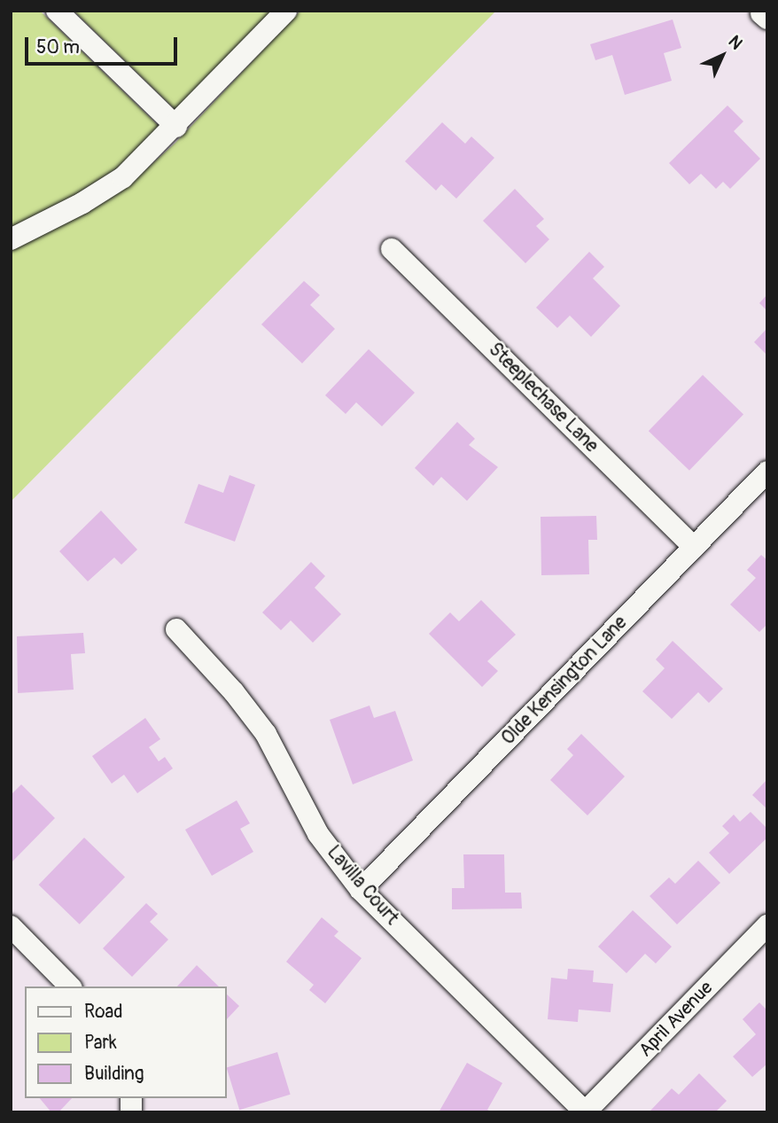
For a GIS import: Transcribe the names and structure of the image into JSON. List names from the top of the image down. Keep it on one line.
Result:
{"streets":{"street":["Steeplechase Lane","Olde Kensington Lane","Lavilla Court","April Avenue"]},"crossings":[["Steeplechase Lane","Olde Kensington Lane"],["Olde Kensington Lane","Lavilla Court"],["Lavilla Court","April Avenue"]],"legend":["Road","Park","Building"],"scale_bar":"50 m","north":"top right"}
